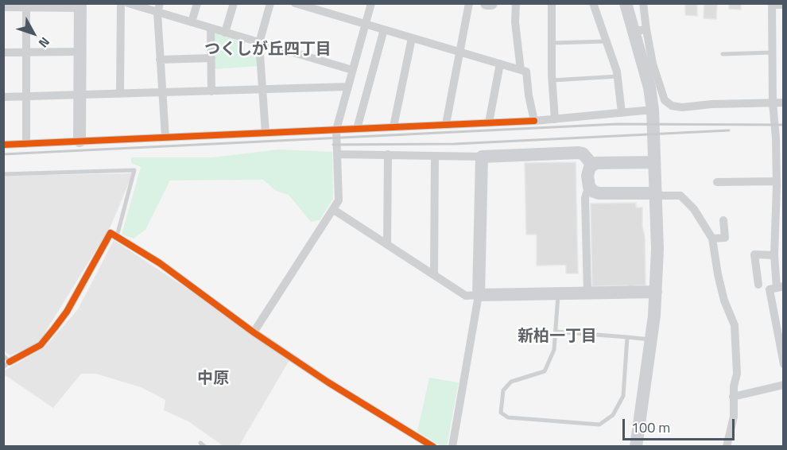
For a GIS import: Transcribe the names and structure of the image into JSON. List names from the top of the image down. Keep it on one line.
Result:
{"districts":["つくしが丘四丁目","新柏一丁目","中原"],"scale_bar":"100 m","north":"bottom right"}
